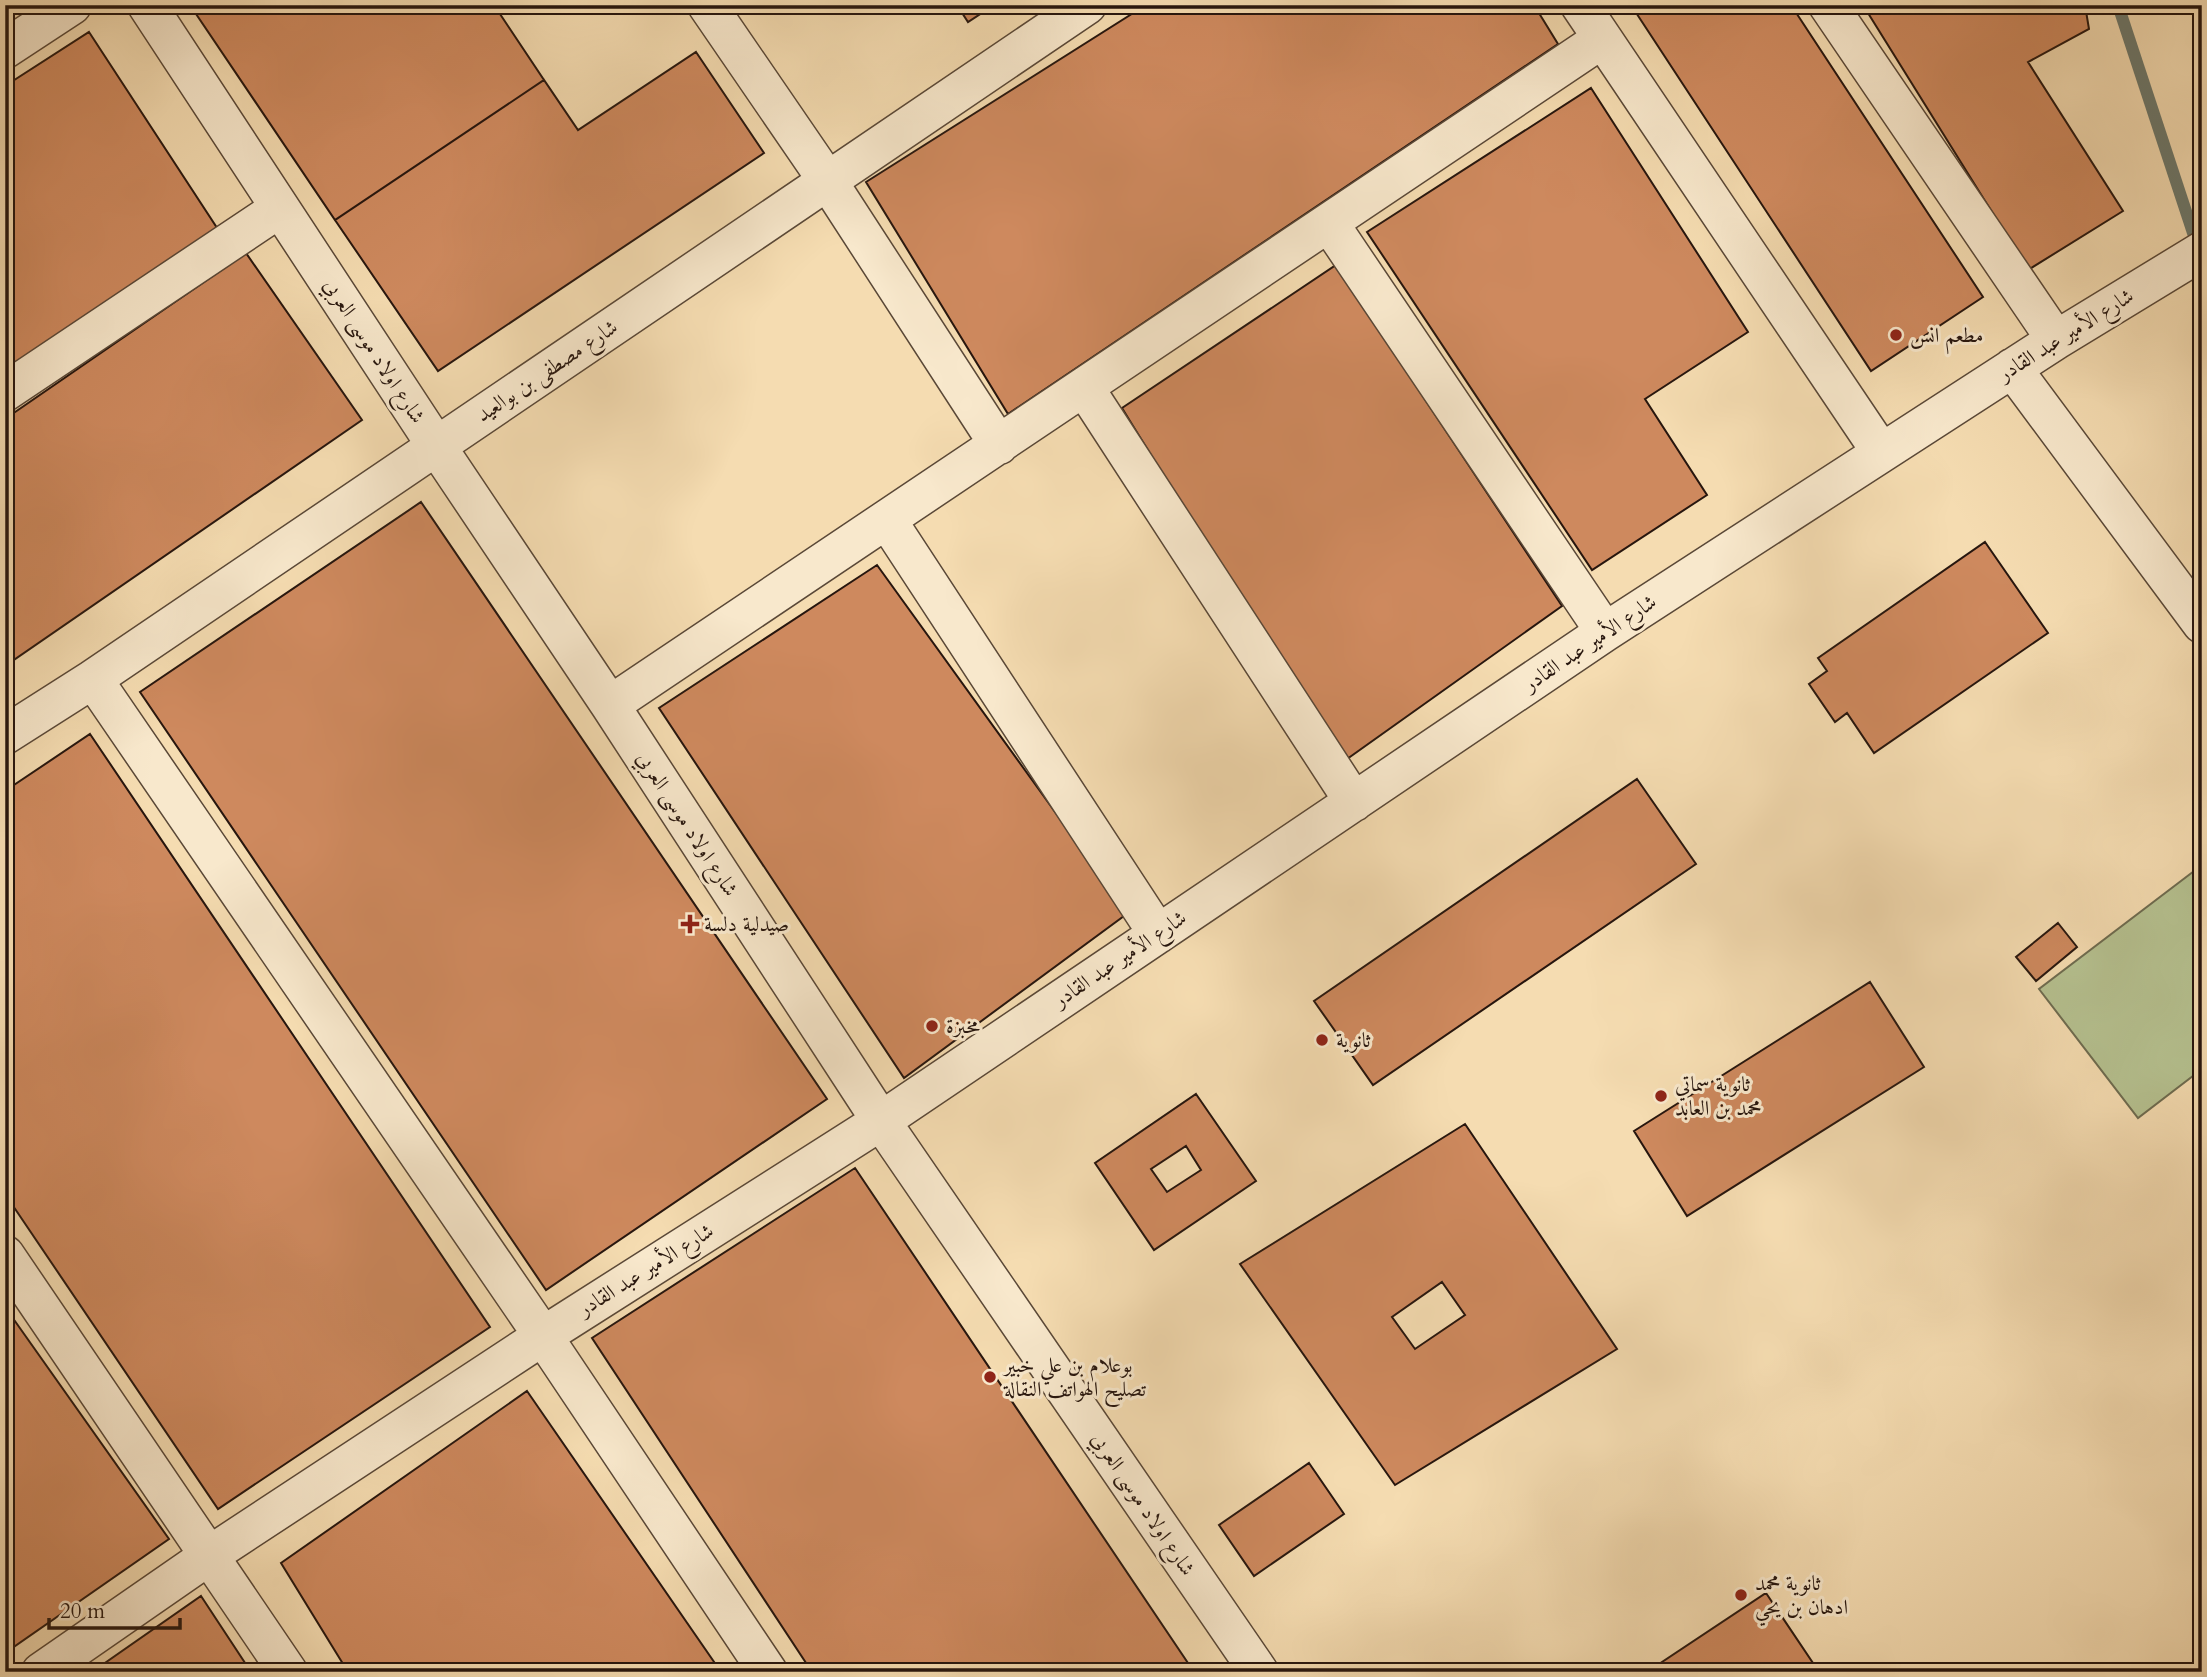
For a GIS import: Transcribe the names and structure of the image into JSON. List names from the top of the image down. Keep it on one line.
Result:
{"streets":{"street":["شارع الأمير عبد القادر","شارع اولاد موسى العربي","شارع مصطفى بن بوالعيد"]},"crossings":[["شارع الأمير عبد القادر","شارع اولاد موسى العربي"],["شارع اولاد موسى العربي","شارع مصطفى بن بوالعيد"]],"places":{"other":["مطعم انس","مخبزة","ثانوية","ثانوية سماتي محمد بن العابد","بوعلام بن علي خبير تصليح الهواتف النقالة","ثانوية محمد ادهان بن يحي"],"health":["صيدلية دلسة"]},"scale_bar":"20 m"}
